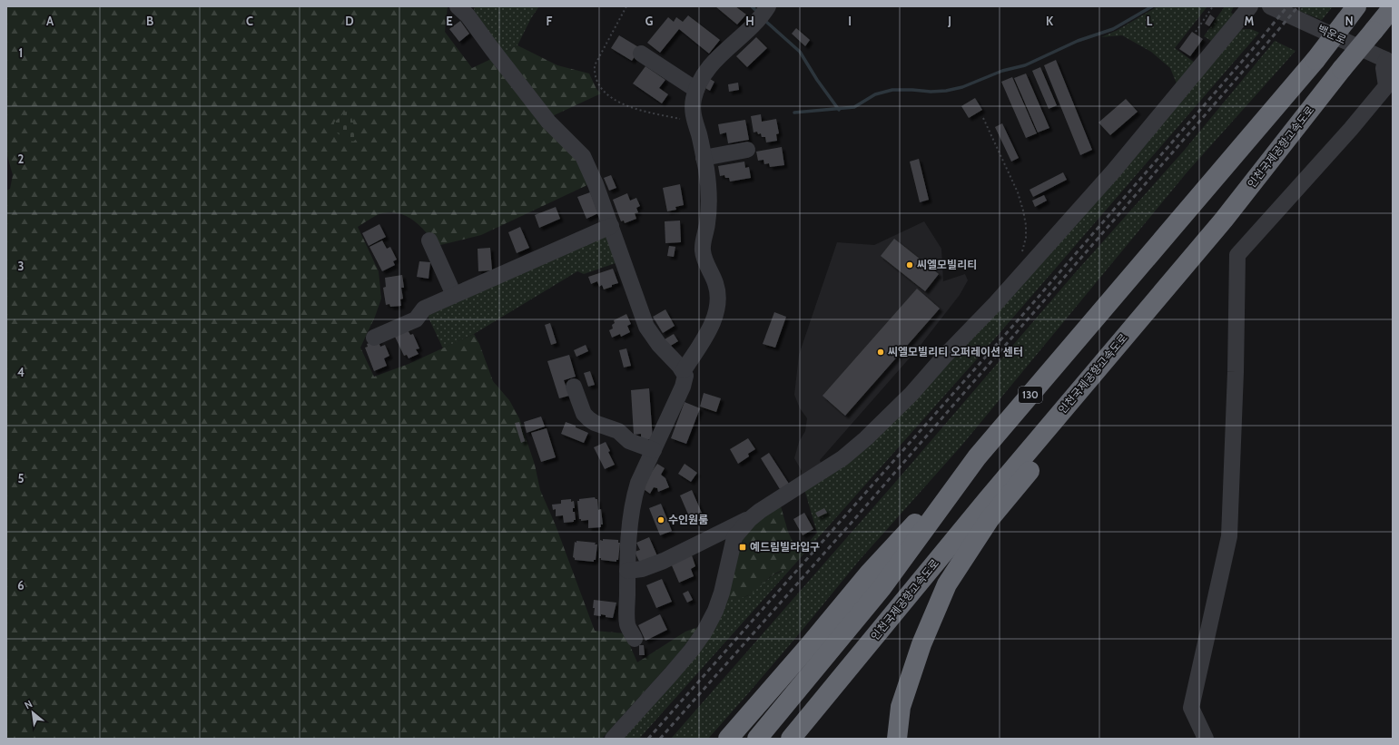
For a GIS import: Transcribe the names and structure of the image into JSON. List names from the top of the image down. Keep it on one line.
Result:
{"streets":{"highway":["인천국제공항고속도로","130"],"street":["백운로"]},"places":{"other":["씨엘모빌리티","씨엘모빌리티 오퍼레이션 센터","수인원룸"],"transit":["예드림빌라입구"]},"north":"top left","grid":{"columns":["A","B","C","D","E","F","G","H","I","J","K","L","M","N"],"rows":["1","2","3","4","5","6"]}}
